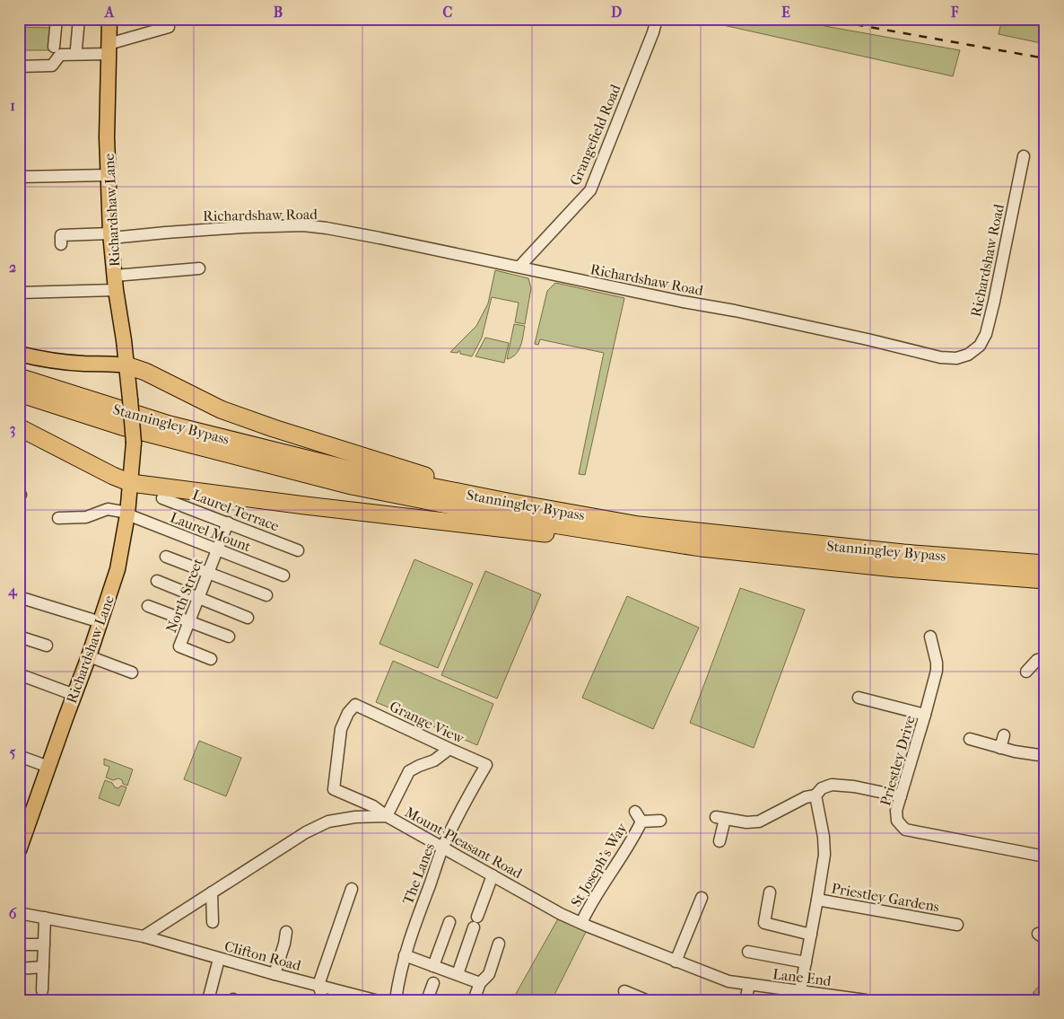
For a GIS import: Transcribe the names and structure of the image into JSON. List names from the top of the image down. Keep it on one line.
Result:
{"streets":{"highway":["Stanningley Bypass"],"main road":["Richardshaw Lane"],"street":["Grangefield Road","Richardshaw Road","Laurel Terrace","Laurel Mount","North Street","Grange View","Priestley Drive","Mount Pleasant Road","St Joseph's Way","The Lanes","Priestley Gardens","Clifton Road","Lane End"]},"crossings":[["Grangefield Road","Richardshaw Road"],["Richardshaw Lane","Richardshaw Road"],["Richardshaw Lane","Laurel Mount"],["Laurel Terrace","North Street"],["Laurel Mount","North Street"],["Grange View","Mount Pleasant Road"],["Grange View","The Lanes"],["Mount Pleasant Road","St Joseph's Way"],["Mount Pleasant Road","The Lanes"],["Mount Pleasant Road","Clifton Road"],["Mount Pleasant Road","Lane End"],["Priestley Gardens","Lane End"]],"grid":{"columns":["A","B","C","D","E","F"],"rows":["1","2","3","4","5","6"]}}
